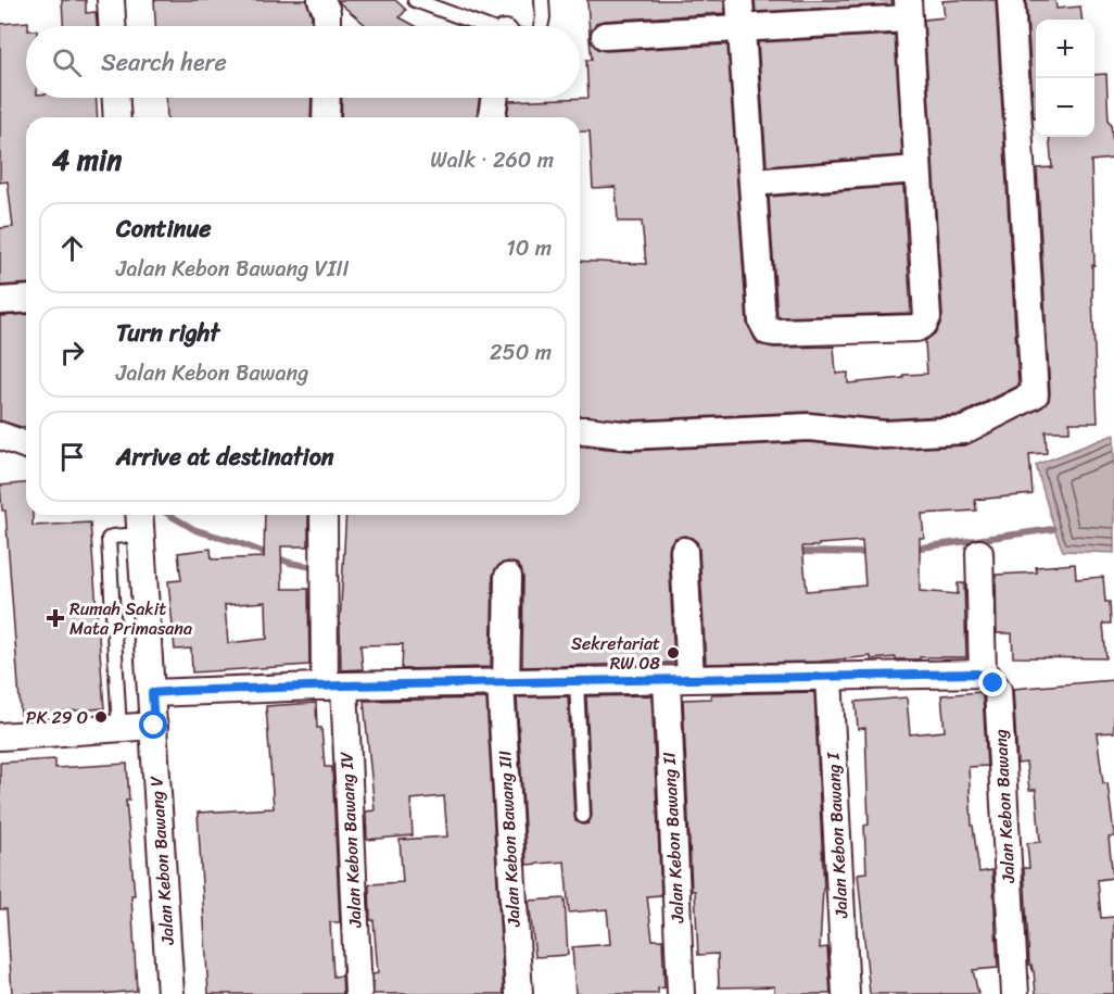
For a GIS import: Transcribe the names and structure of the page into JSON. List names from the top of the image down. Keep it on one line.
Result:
{"streets":{"street":["Jalan Kebon Bawang","Jalan Kebon Bawang I","Jalan Kebon Bawang II","Jalan Kebon Bawang III","Jalan Kebon Bawang IV","Jalan Kebon Bawang V"]},"places":{"health":["Rumah Sakit Mata Primasana"],"other":["Sekretariat RW 08","PK 29 O"]},"page":{"map_buttons":["+","−"],"search":"Search here","heading":["4 min","Walk · 260 m"],"list":[["Continue","Jalan Kebon Bawang VIII","10 m"],["Turn right","Jalan Kebon Bawang","250 m"],"Arrive at destination"]}}
